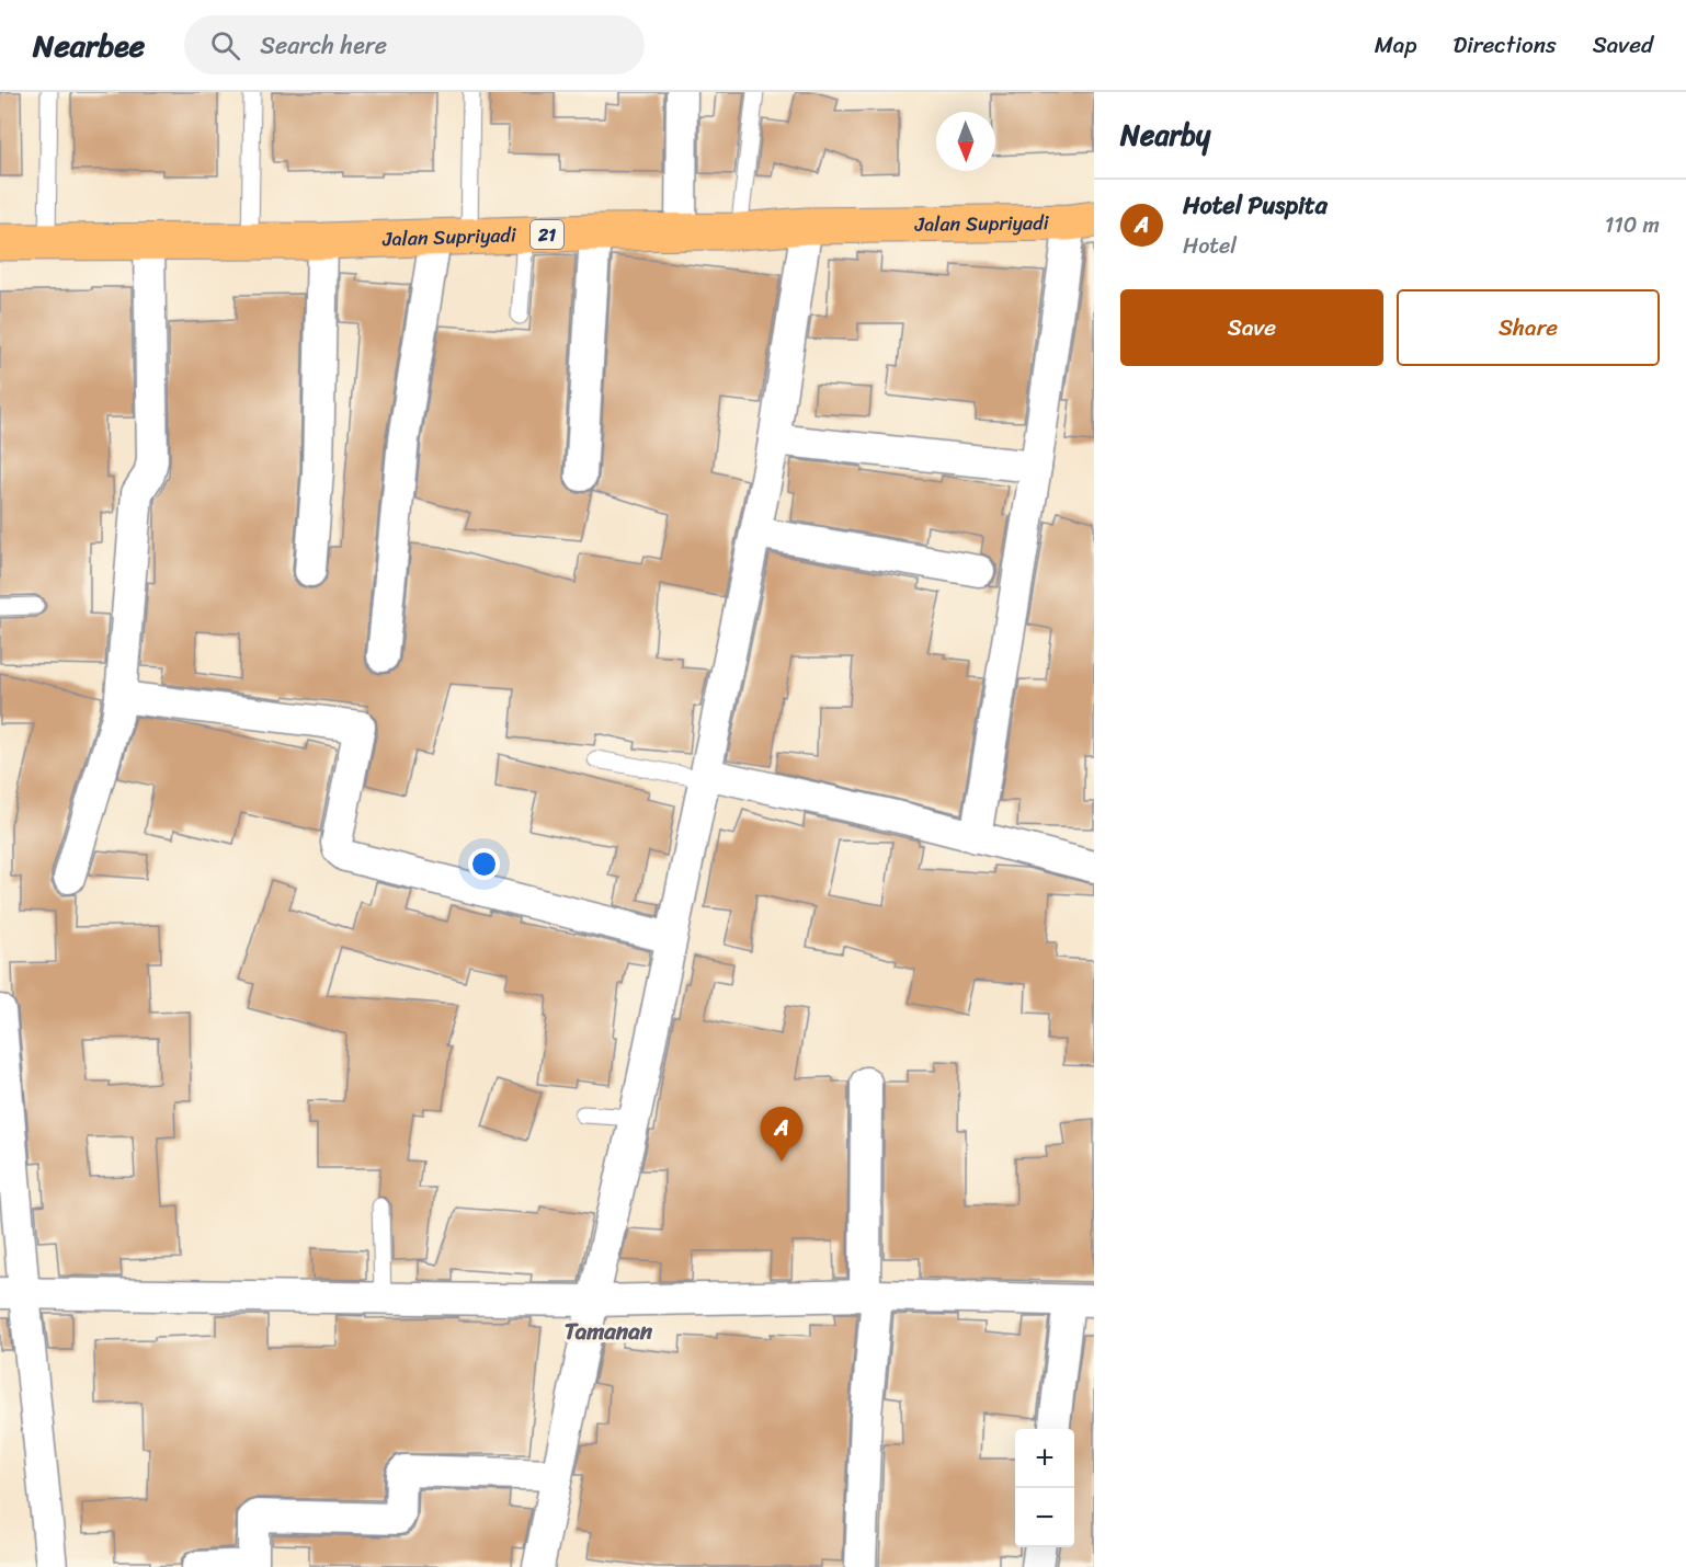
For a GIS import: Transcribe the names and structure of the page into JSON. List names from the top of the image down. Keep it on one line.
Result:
{"streets":{"highway":["Jalan Supriyadi","21"]},"districts":["Tamanan"],"north":"bottom","page":{"header":"Nearbee","search":"Search here","nav":["Map","Directions","Saved"],"heading":"Nearby","list":[{"mark":"A","name":"Hotel Puspita","note":"Hotel","value":"110 m"}],"buttons":["Save","Share"],"pins":"A","map_buttons":["+","−"]}}
